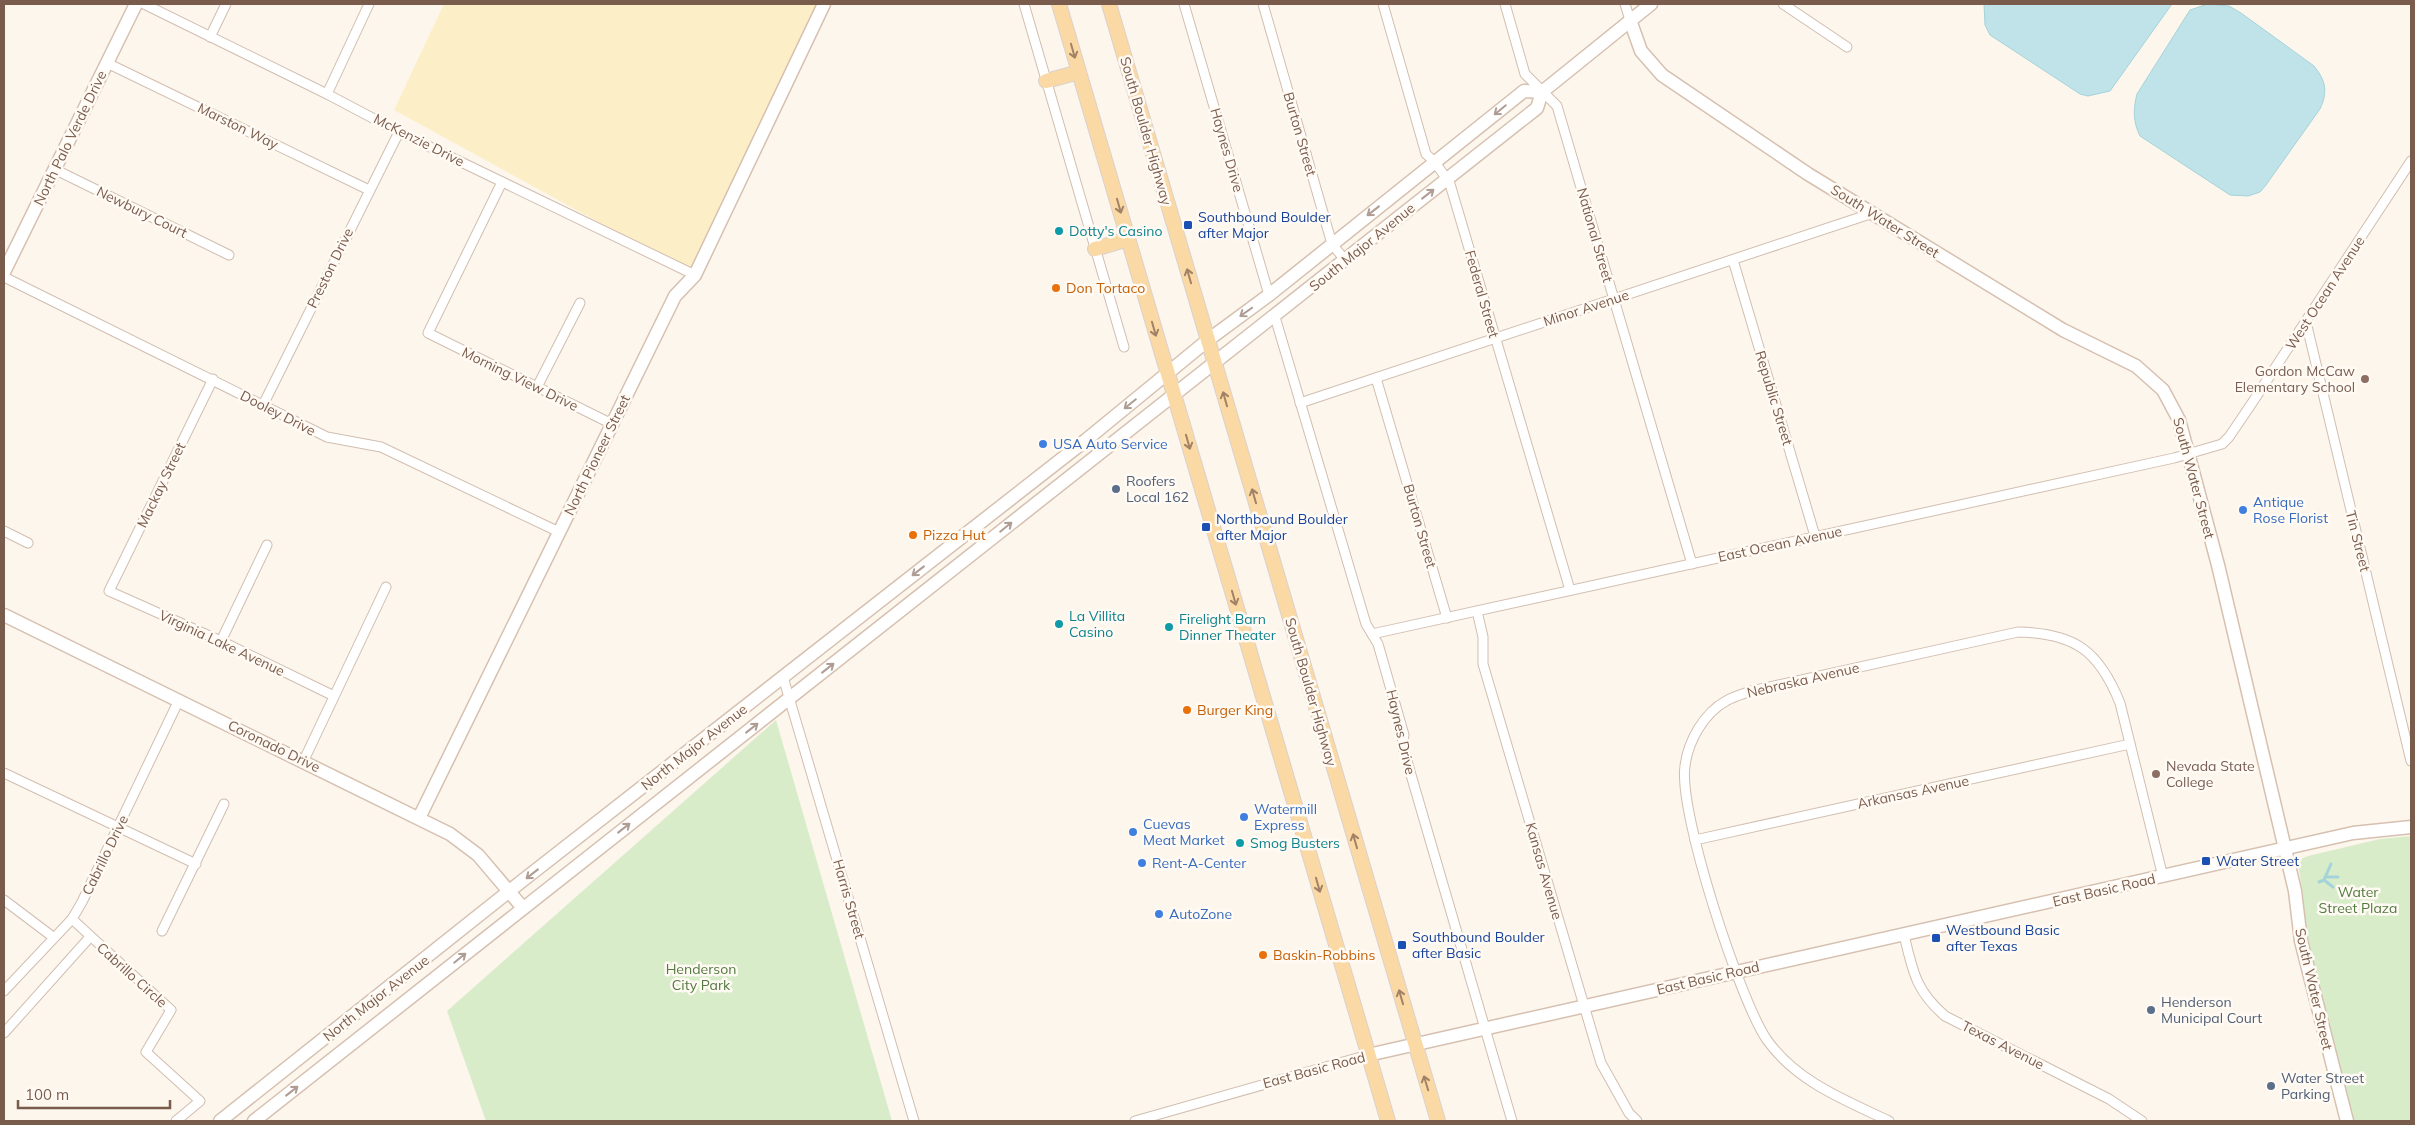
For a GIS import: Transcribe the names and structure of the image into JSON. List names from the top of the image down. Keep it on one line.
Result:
{"streets":{"main road":["South Boulder Highway"],"street":["Marston Way","Burton Street","North Palo Verde Drive","McKenzie Drive","Haynes Drive","Newbury Court","South Water Street","National Street","South Major Avenue","Preston Drive","West Ocean Avenue","Federal Street","Minor Avenue","Morning View Drive","Republic Street","Dooley Drive","North Pioneer Street","Mackay Street","Tin Street","East Ocean Avenue","Virginia Lake Avenue","Nebraska Avenue","Coronado Drive","North Major Avenue","Arkansas Avenue","Cabrillo Drive","Kansas Avenue","East Basic Road","Harris Street","Cabrillo Circle","Texas Avenue"]},"crossings":[["Marston Way","North Palo Verde Drive"],["Marston Way","Preston Drive"],["South Boulder Highway","South Major Avenue"],["South Boulder Highway","East Basic Road"],["Burton Street","South Major Avenue"],["Burton Street","Minor Avenue"],["Burton Street","East Ocean Avenue"],["North Palo Verde Drive","Newbury Court"],["McKenzie Drive","Preston Drive"],["McKenzie Drive","Morning View Drive"],["McKenzie Drive","North Pioneer Street"],["Haynes Drive","South Major Avenue"],["Haynes Drive","Minor Avenue"],["Haynes Drive","East Ocean Avenue"],["Haynes Drive","East Basic Road"],["South Water Street","South Major Avenue"],["South Water Street","West Ocean Avenue"],["South Water Street","Minor Avenue"],["South Water Street","East Ocean Avenue"],["South Water Street","East Basic Road"],["National Street","South Major Avenue"],["National Street","Minor Avenue"],["National Street","East Ocean Avenue"],["South Major Avenue","Federal Street"],["South Major Avenue","North Major Avenue"],["Preston Drive","Dooley Drive"],["West Ocean Avenue","Tin Street"],["West Ocean Avenue","East Ocean Avenue"],["Federal Street","Minor Avenue"],["Federal Street","East Ocean Avenue"],["Minor Avenue","Republic Street"],["Morning View Drive","North Pioneer Street"],["Republic Street","East Ocean Avenue"],["Dooley Drive","North Pioneer Street"],["Dooley Drive","Mackay Street"],["North Pioneer Street","Coronado Drive"],["Mackay Street","Virginia Lake Avenue"],["East Ocean Avenue","Kansas Avenue"],["Nebraska Avenue","Arkansas Avenue"],["Nebraska Avenue","East Basic Road"],["Coronado Drive","North Major Avenue"],["Coronado Drive","Cabrillo Drive"],["North Major Avenue","Harris Street"],["Cabrillo Drive","Cabrillo Circle"],["Kansas Avenue","East Basic Road"],["East Basic Road","Texas Avenue"]],"parks":["Water Street Plaza","Henderson City Park"],"places":{"transit":["Southbound Boulder after Major","Northbound Boulder after Major","Water Street","Westbound Basic after Texas","Southbound Boulder after Basic"],"other":["Dotty's Casino","Don Tortaco","Gordon McCaw Elementary School","USA Auto Service","Roofers Local 162","Antique Rose Florist","Pizza Hut","La Villita Casino","Firelight Barn Dinner Theater","Burger King","Nevada State College","Watermill Express","Cuevas Meat Market","Smog Busters","Rent-A-Center","AutoZone","Baskin-Robbins","Henderson Municipal Court","Water Street Parking"]},"scale_bar":"100 m"}
